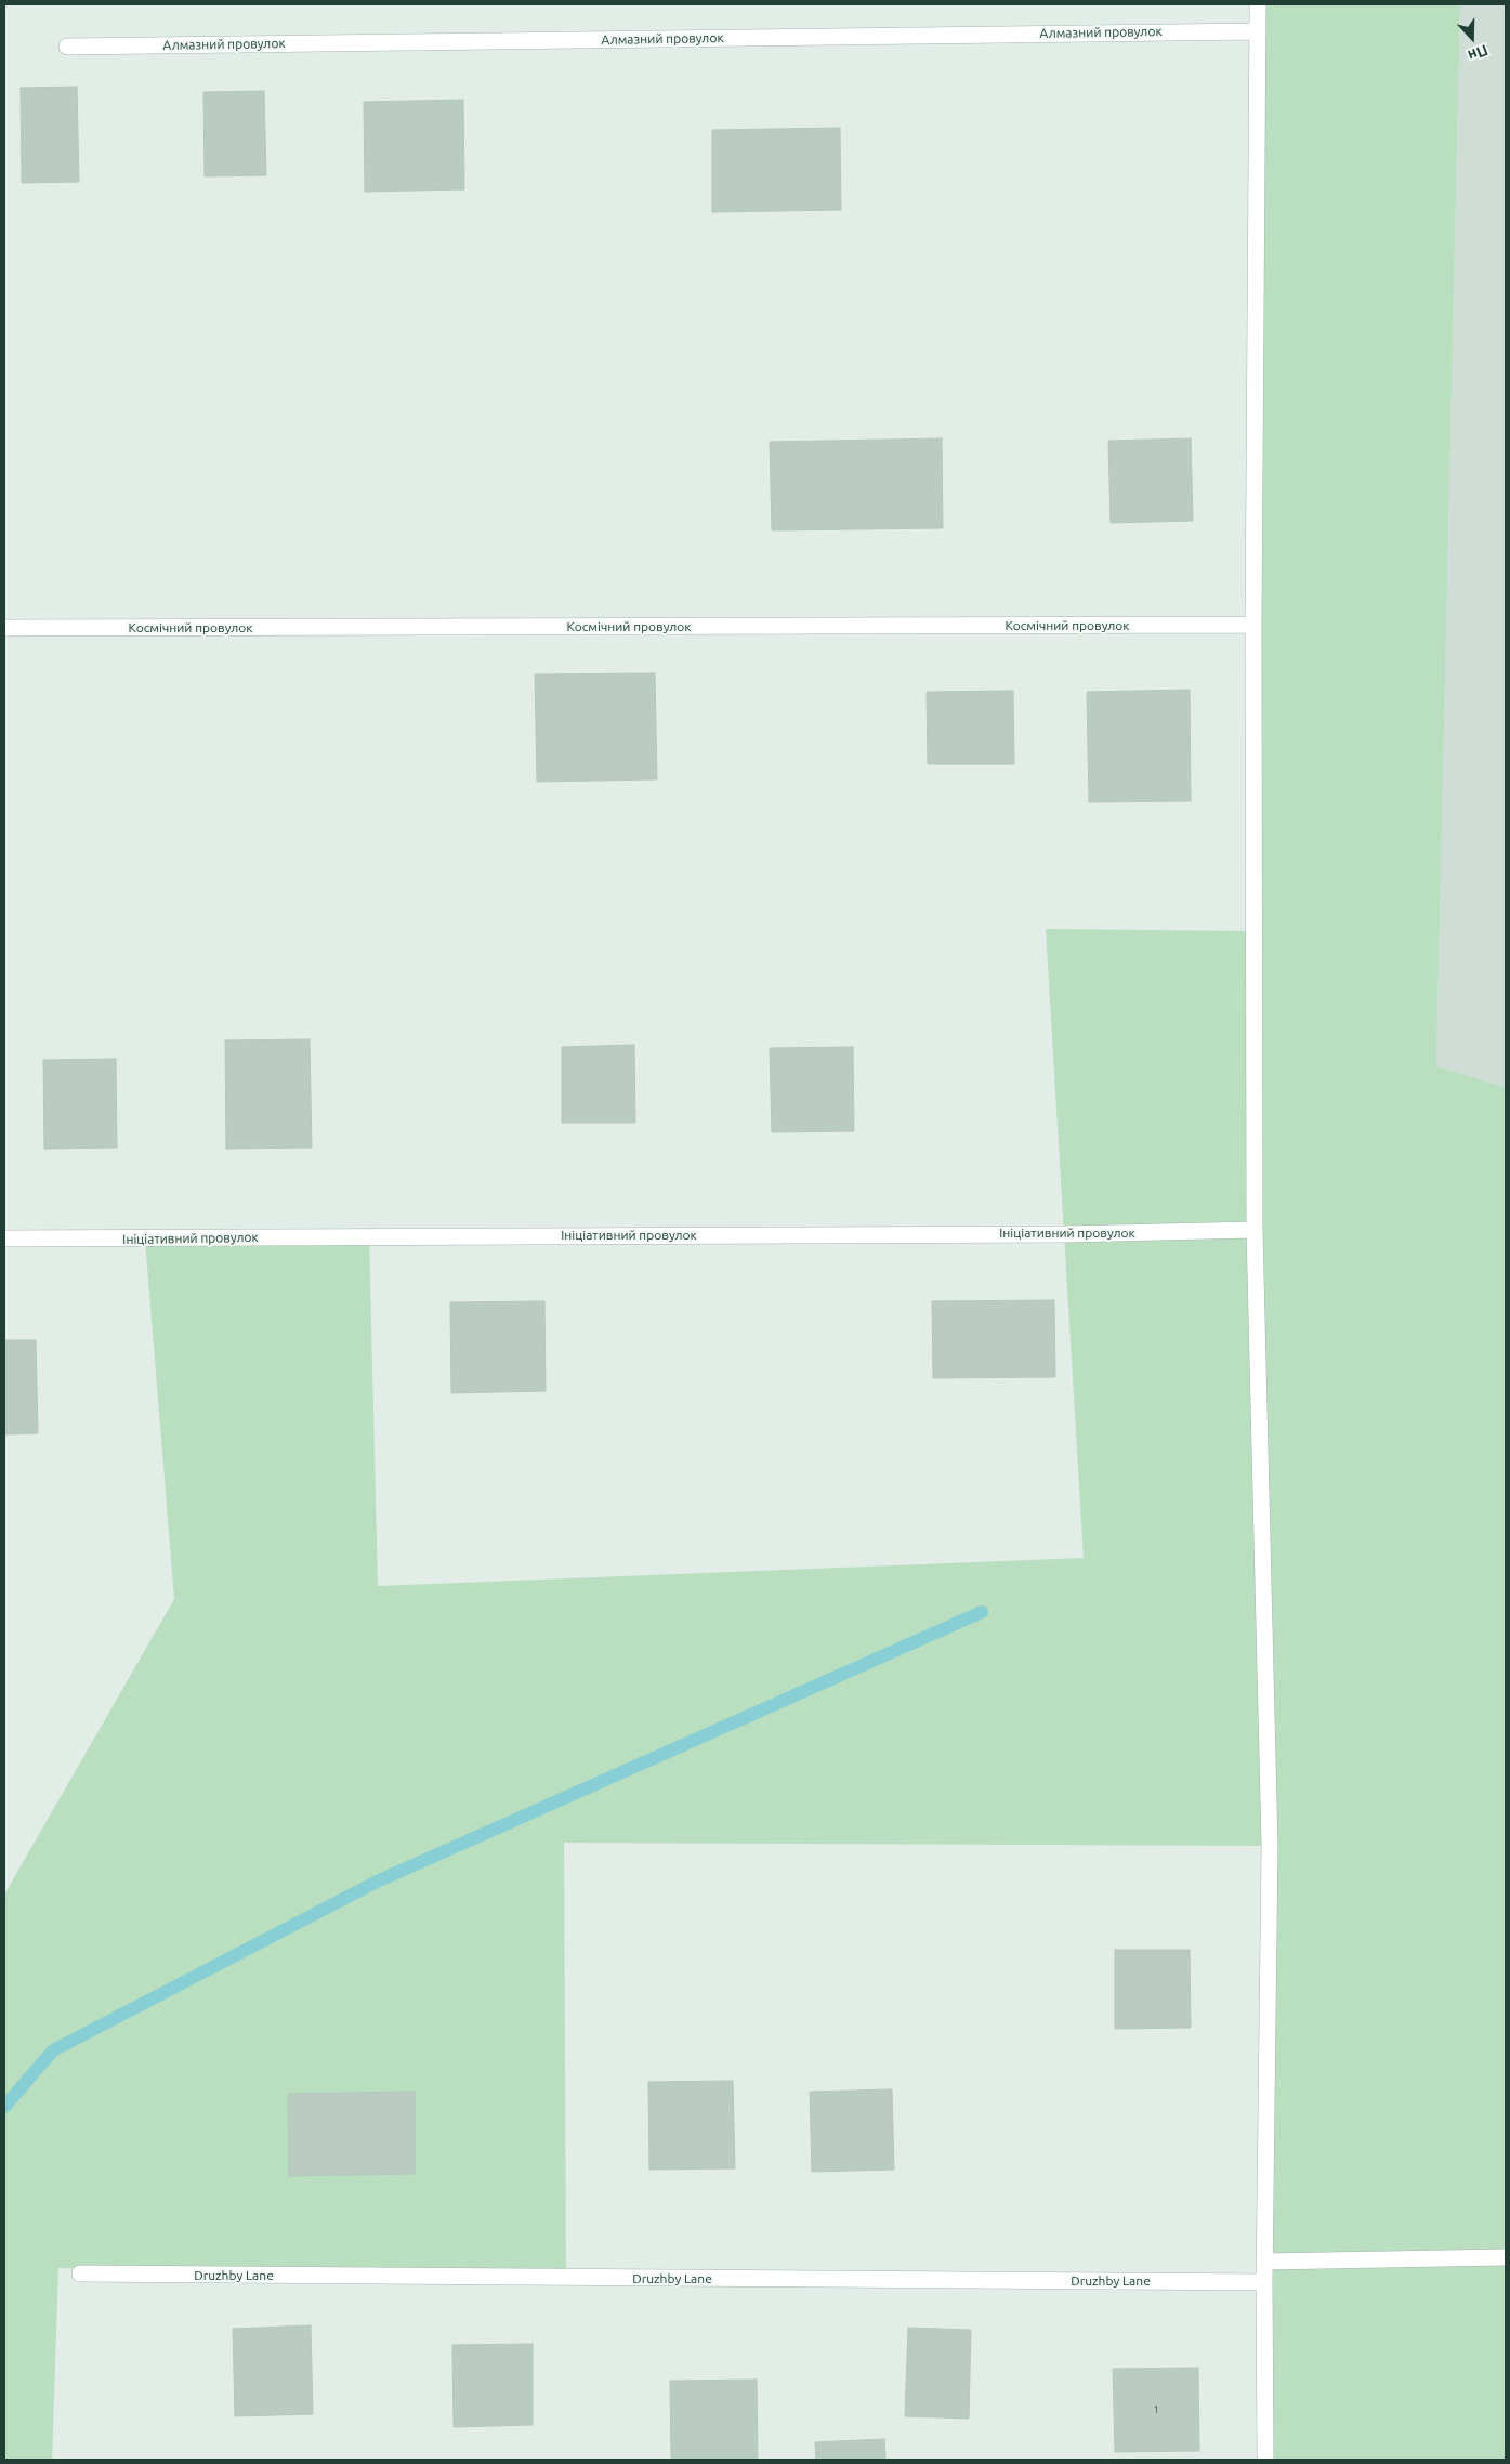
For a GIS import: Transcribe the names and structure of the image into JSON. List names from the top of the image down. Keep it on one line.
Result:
{"streets":{"street":["Алмазний провулок","Космічний провулок","Ініціативний провулок","Druzhby Lane"]},"house_numbers":["1"],"north":"bottom"}
